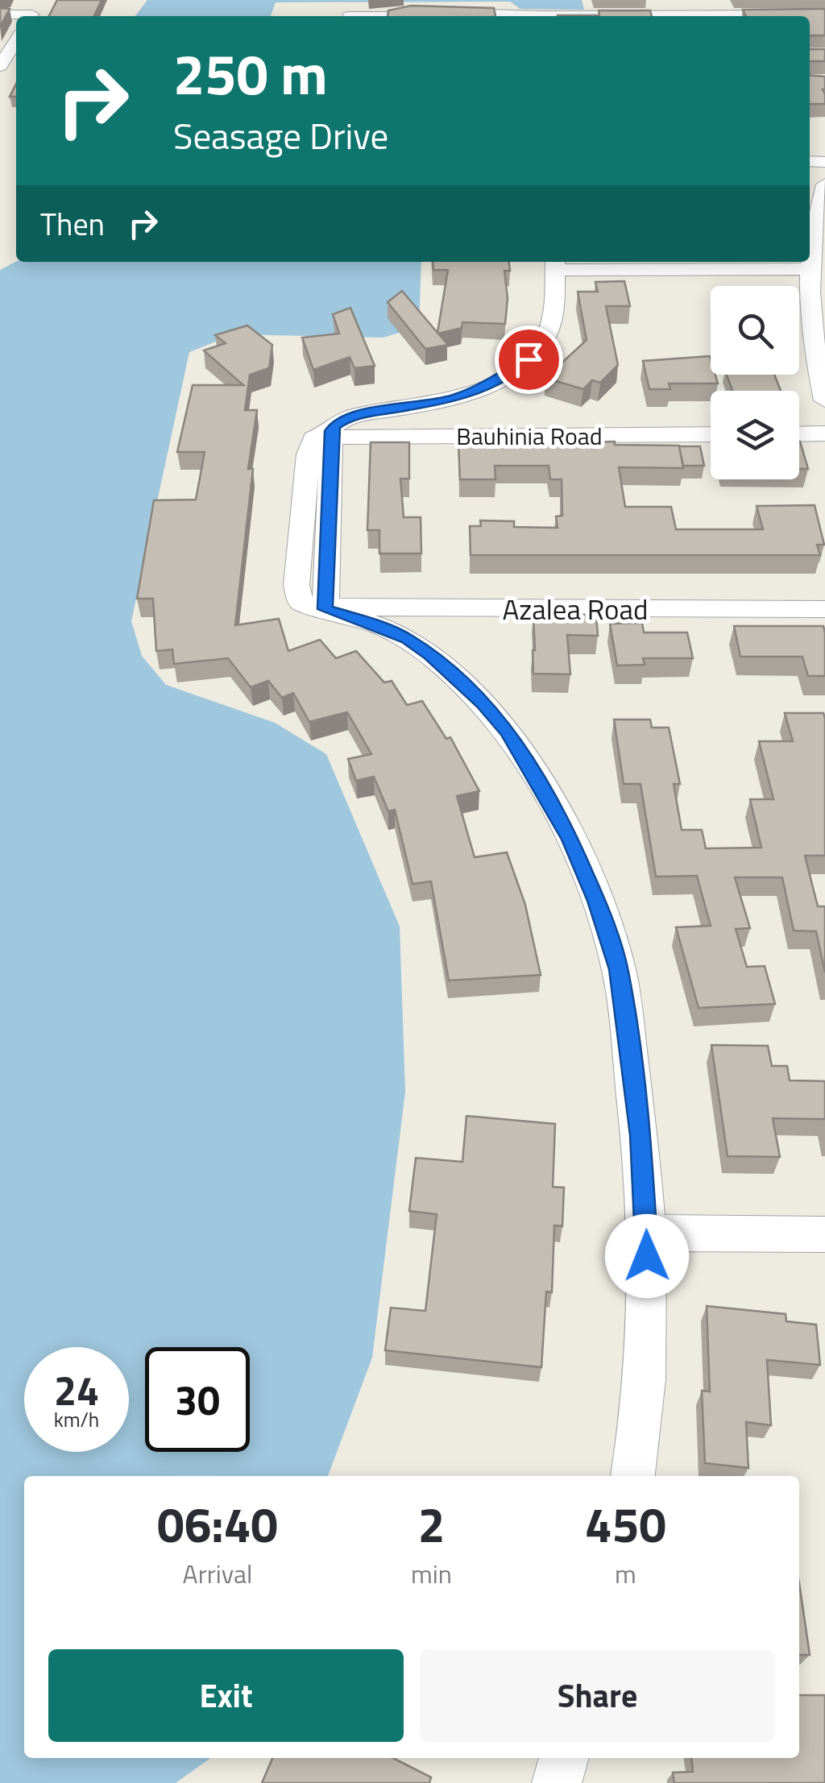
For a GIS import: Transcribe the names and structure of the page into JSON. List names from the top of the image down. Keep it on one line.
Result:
{"streets":{"street":["Bauhinia Road","Azalea Road"]},"page":{"turn":["250 m","Seasage Drive"],"then":"Then","speed":"24 km/h","limit":"30","eta":["06:40","Arrival","2","min","450","m"],"buttons":["Exit","Share"]}}
